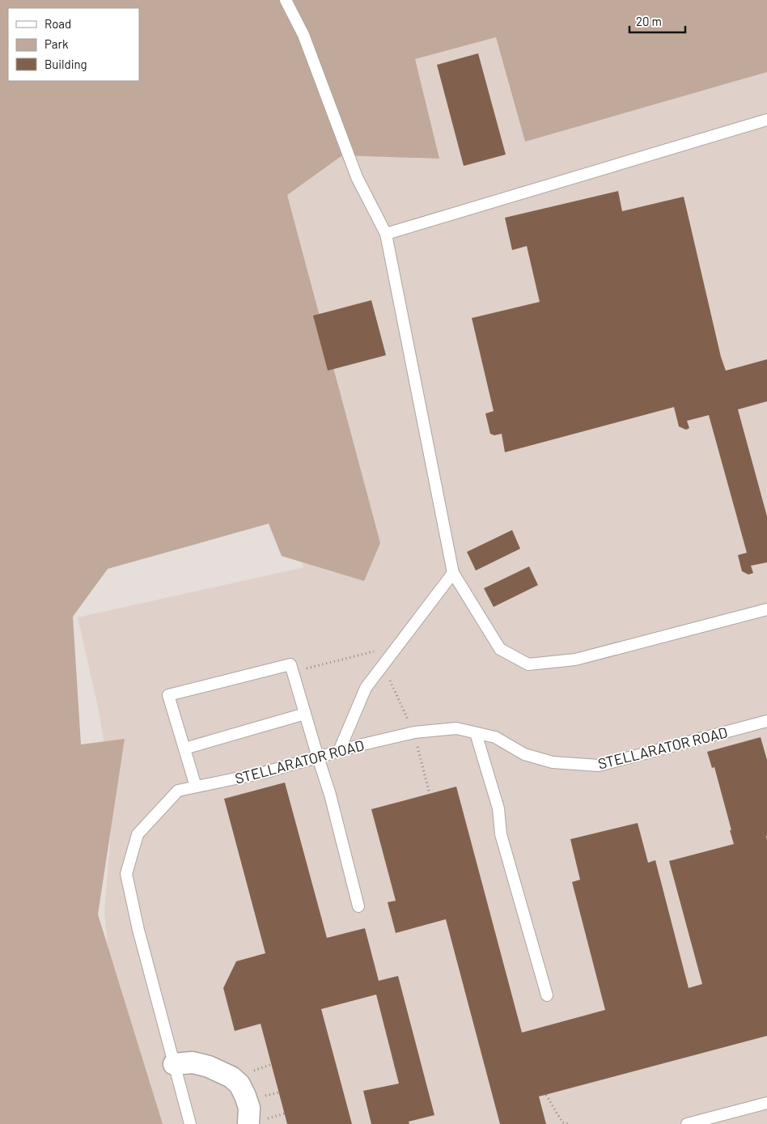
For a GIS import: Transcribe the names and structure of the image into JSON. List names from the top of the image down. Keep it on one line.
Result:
{"streets":{"lane":["STELLARATOR ROAD"]},"legend":["Road","Park","Building"],"scale_bar":"20 m"}
